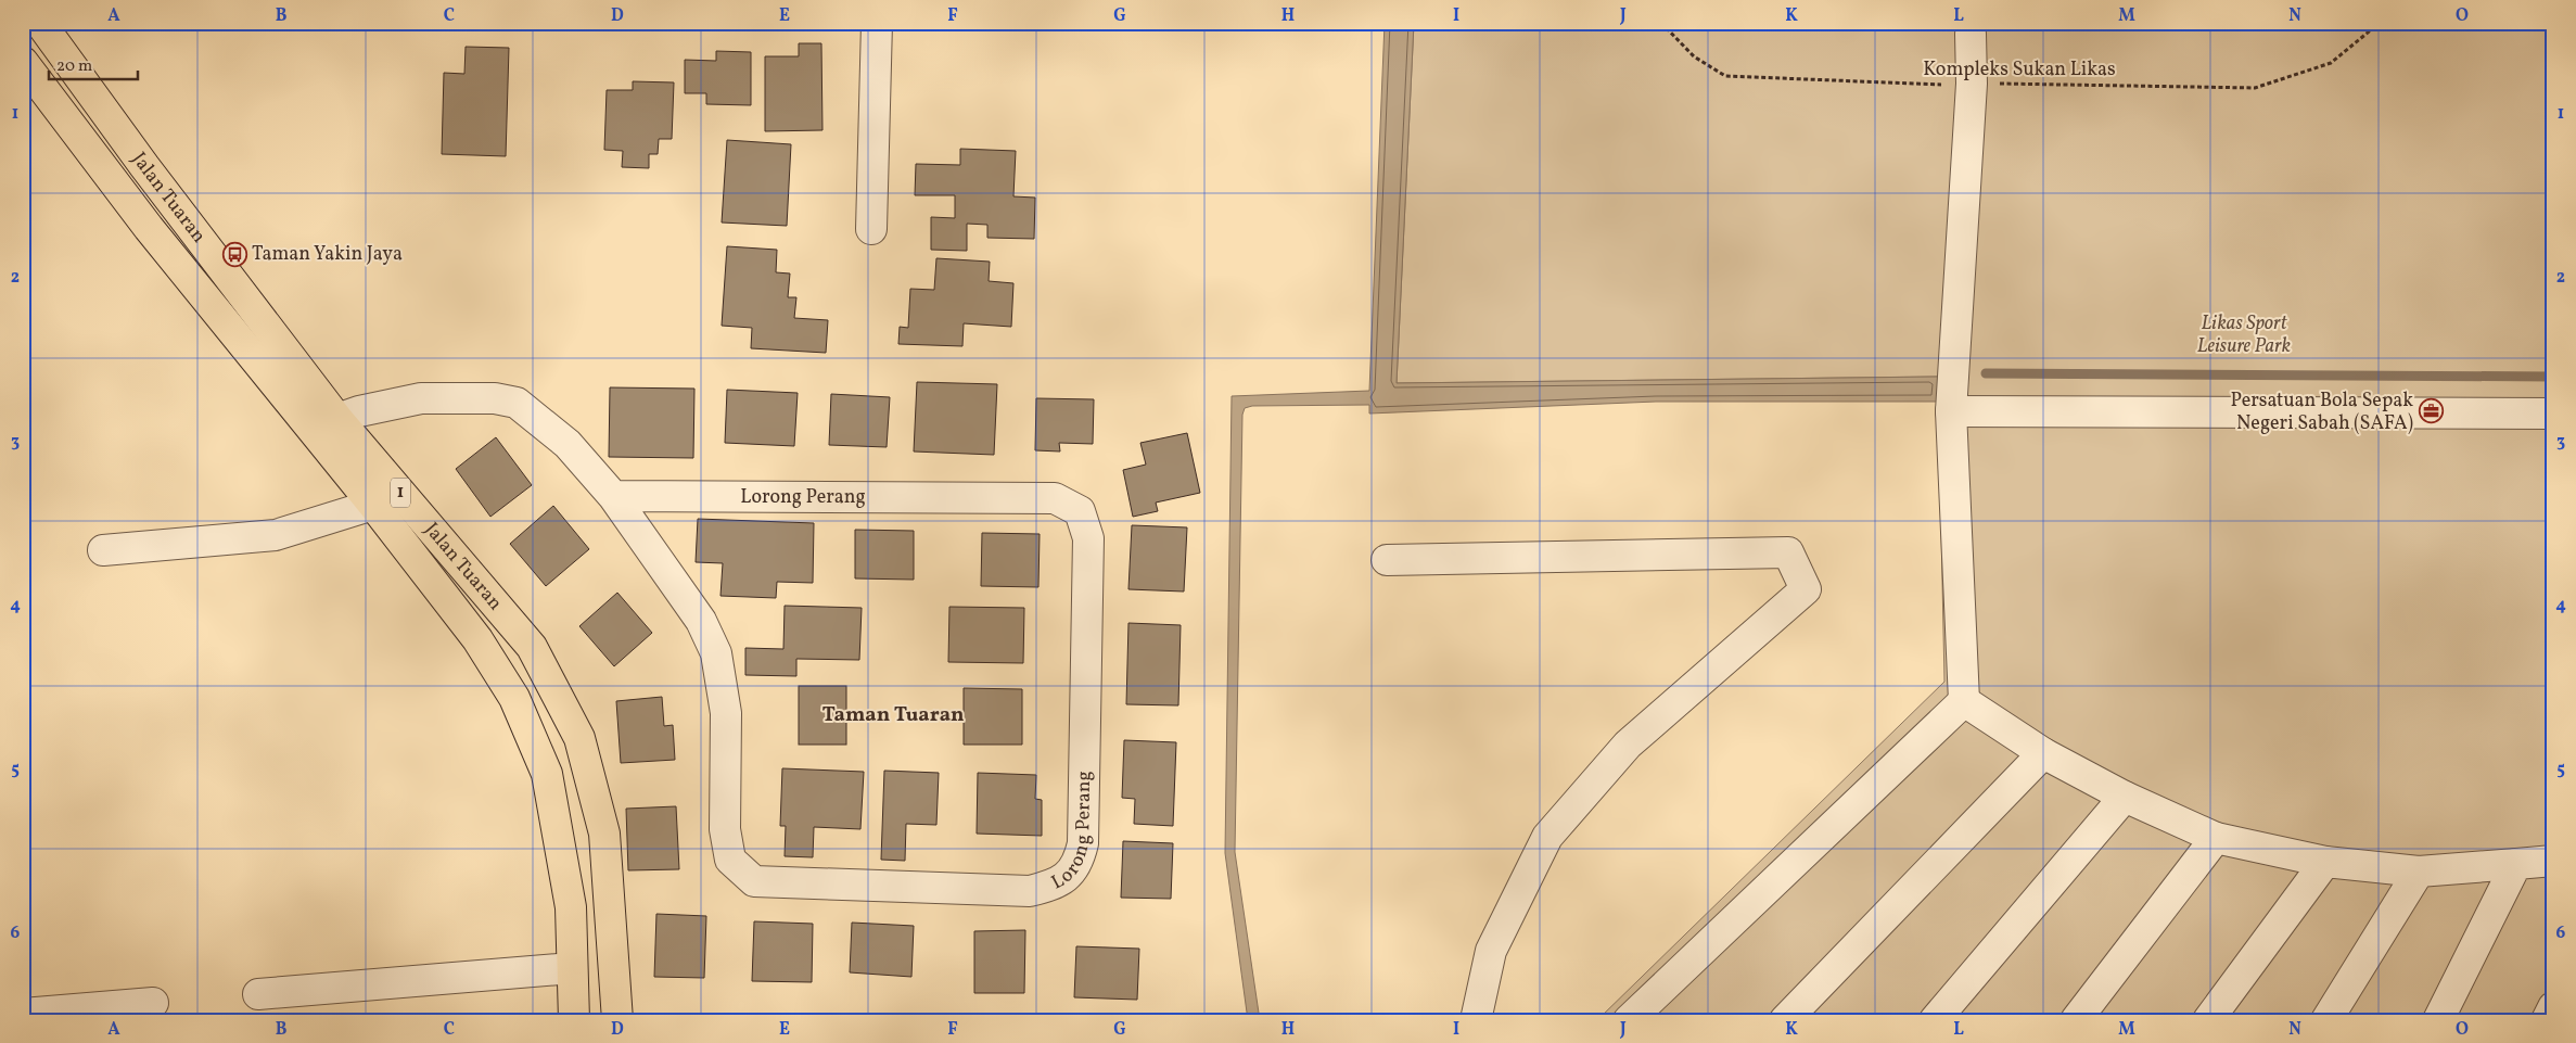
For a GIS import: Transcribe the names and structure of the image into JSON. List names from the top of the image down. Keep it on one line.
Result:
{"streets":{"main road":["Jalan Tuaran","1"],"street":["Lorong Perang"],"path":["Kompleks Sukan Likas"]},"crossings":[["Jalan Tuaran","Lorong Perang"]],"districts":["Taman Tuaran"],"parks":["Likas Sport Leisure Park"],"places":{"bus stop":["Taman Yakin Jaya"],"office":["Persatuan Bola Sepak Negeri Sabah (SAFA)"]},"scale_bar":"20 m","grid":{"columns":["A","B","C","D","E","F","G","H","I","J","K","L","M","N","O"],"rows":["1","2","3","4","5","6"]}}
